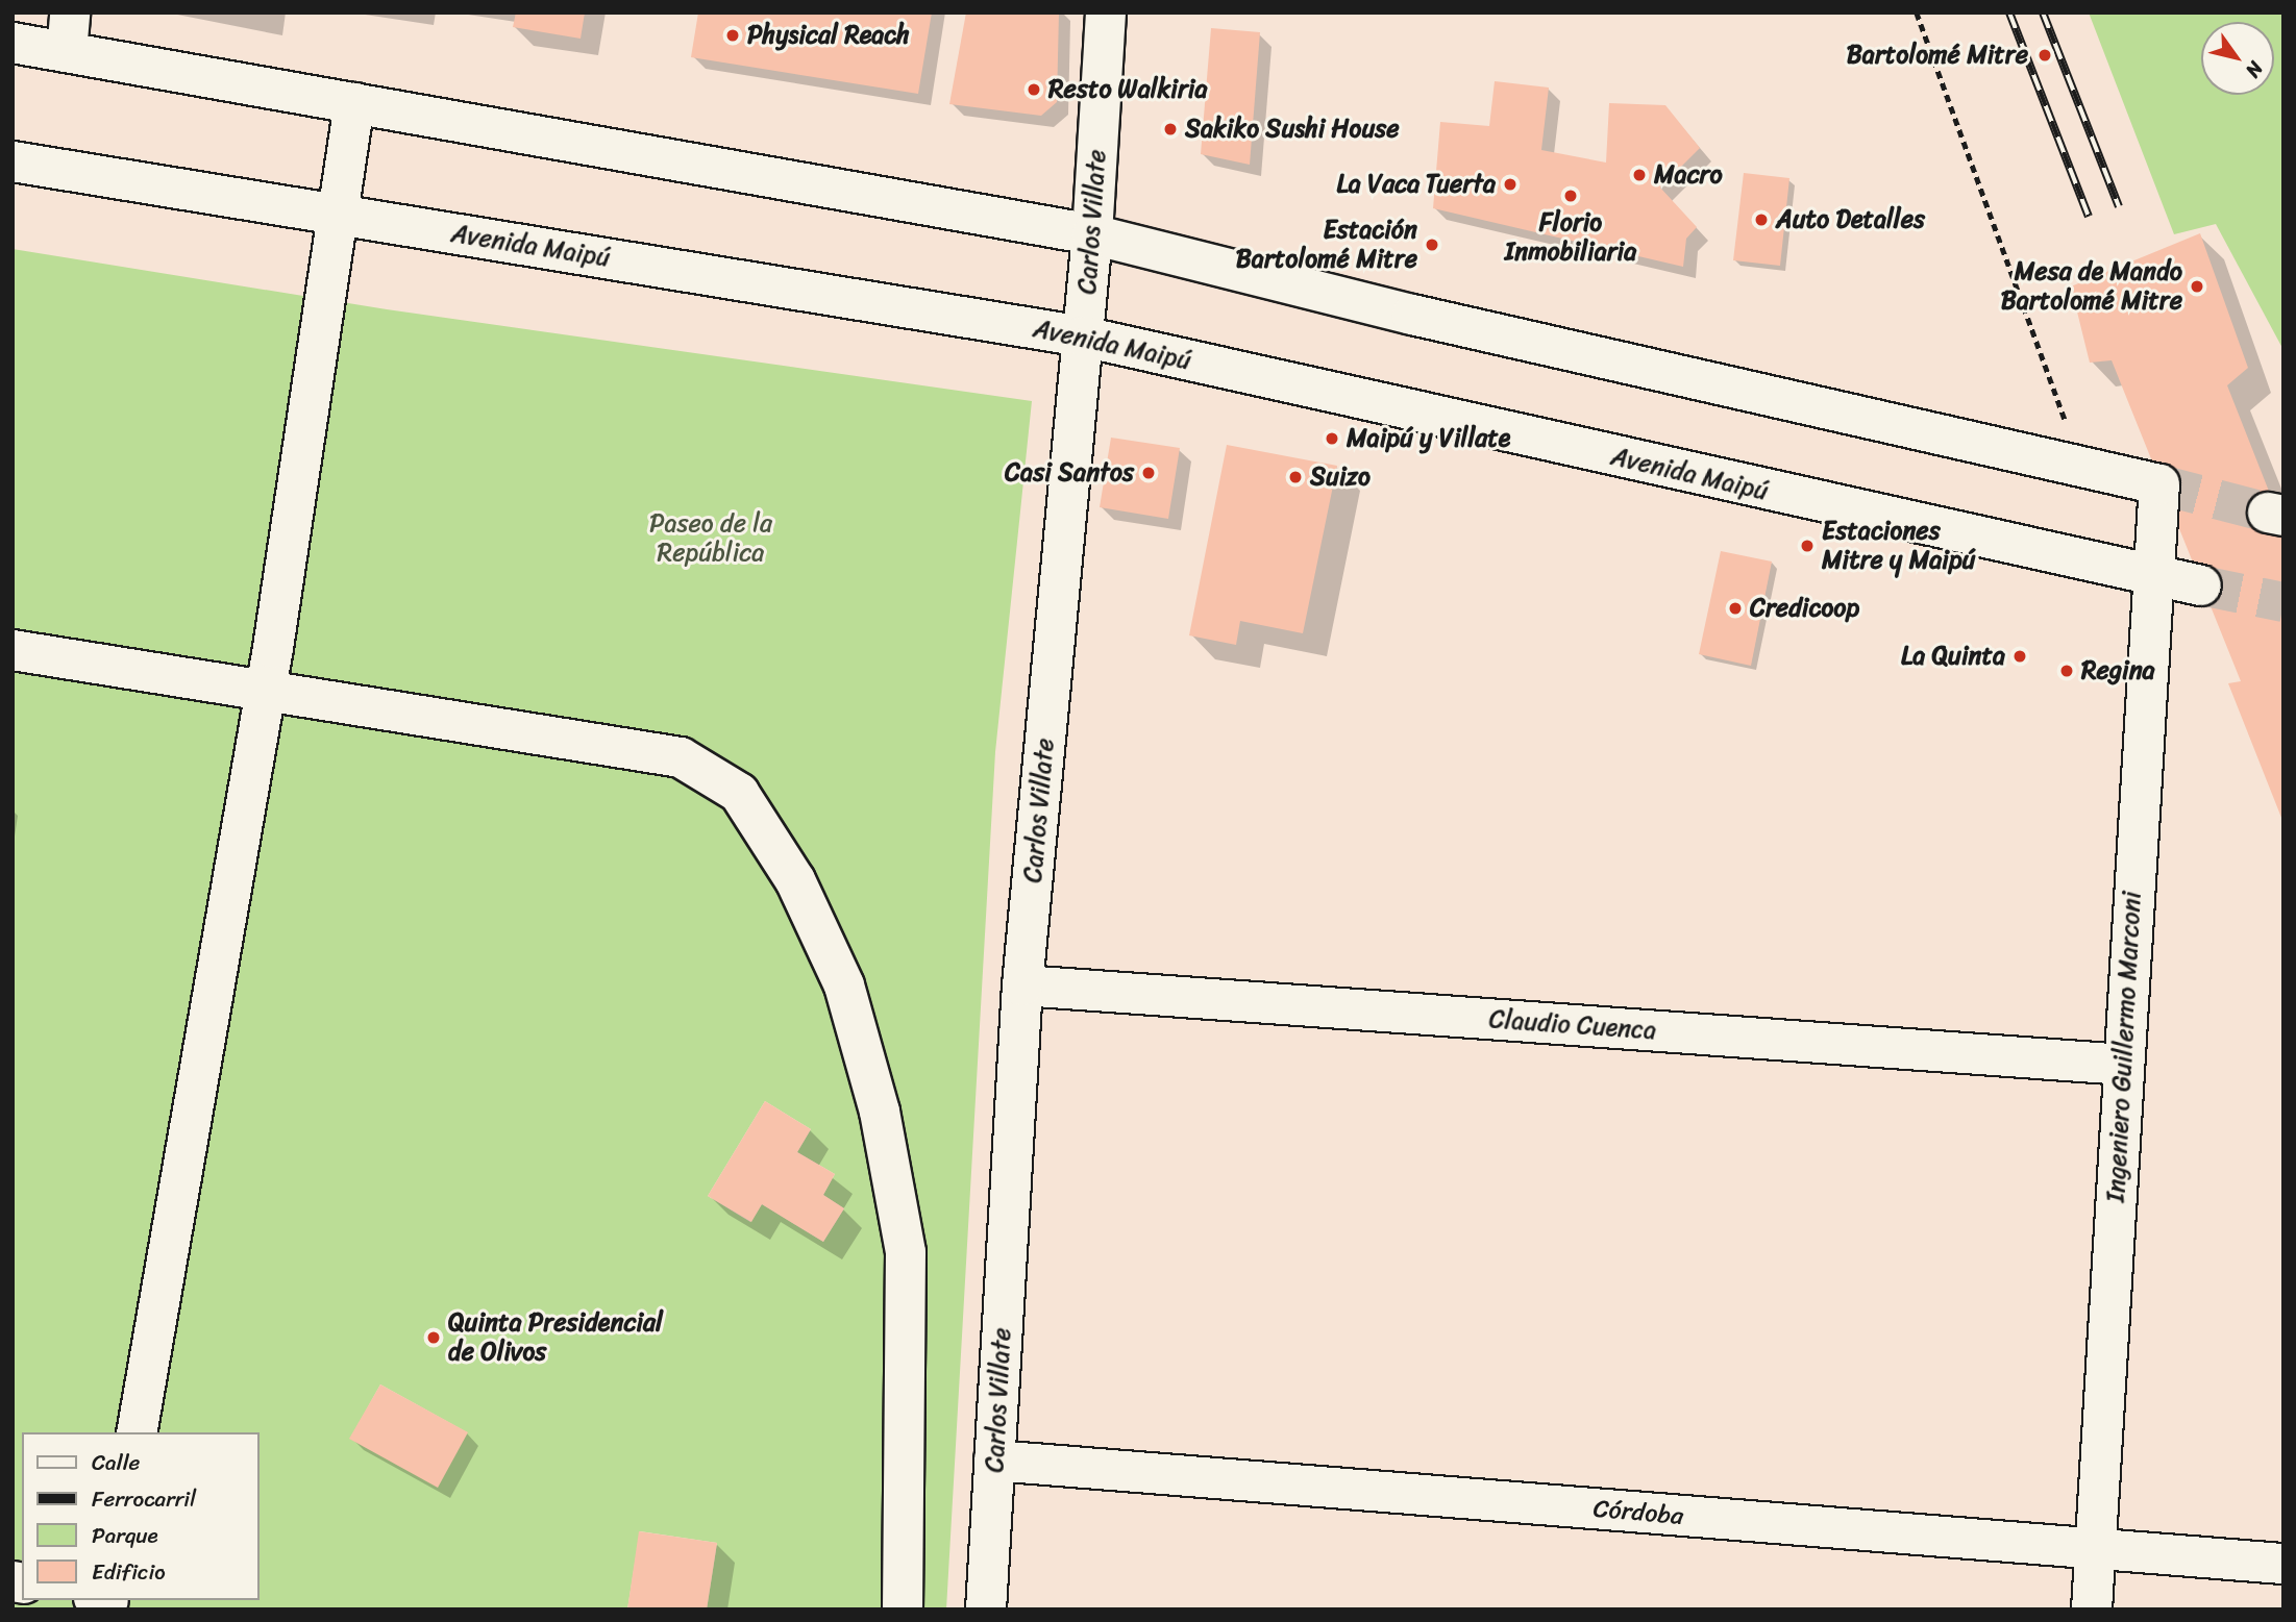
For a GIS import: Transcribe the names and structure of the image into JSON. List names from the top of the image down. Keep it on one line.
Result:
{"streets":{"street":["Carlos Villate","Avenida Maipú","Claudio Cuenca","Ingeniero Guillermo Marconi","Córdoba"]},"crossings":[["Carlos Villate","Avenida Maipú"],["Carlos Villate","Claudio Cuenca"],["Carlos Villate","Córdoba"],["Avenida Maipú","Ingeniero Guillermo Marconi"],["Claudio Cuenca","Ingeniero Guillermo Marconi"],["Ingeniero Guillermo Marconi","Córdoba"]],"parks":["Paseo de la República"],"places":["Physical Reach","Bartolomé Mitre","Resto Walkiria","Sakiko Sushi House","Macro","La Vaca Tuerta","Florio Inmobiliaria","Auto Detalles","Estación Bartolomé Mitre","Mesa de Mando Bartolomé Mitre","Maipú y Villate","Casi Santos","Suizo","Estaciones Mitre y Maipú","Credicoop","La Quinta","Regina","Quinta Presidencial de Olivos"],"legend":["Calle","Ferrocarril","Parque","Edificio"],"north":"bottom right"}
